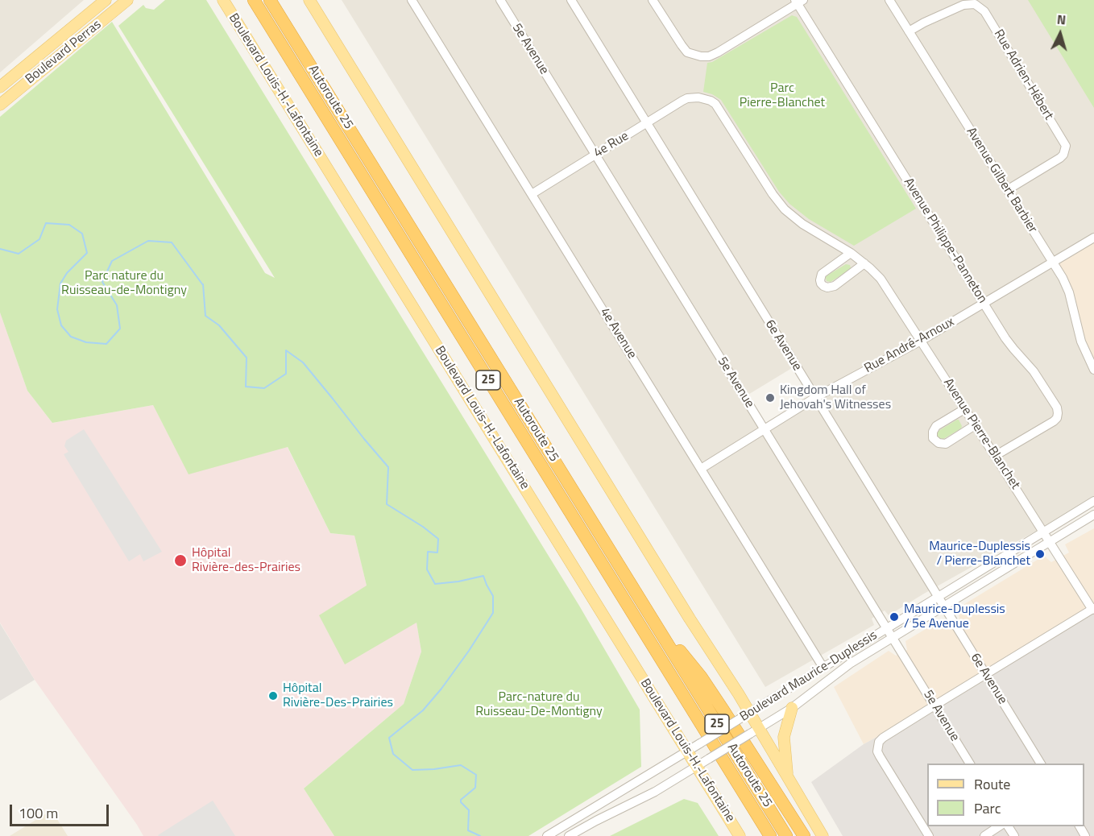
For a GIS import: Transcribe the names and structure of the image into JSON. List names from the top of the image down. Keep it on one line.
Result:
{"streets":{"highway":["Autoroute 25","25"],"main road":["Boulevard Perras","Boulevard Louis-H.-Lafontaine"],"street":["5e Avenue","Rue Adrien-Hébert","4e Rue","Avenue Gilbert Barbier","Avenue Philippe-Panneton","4e Avenue","6e Avenue","Rue André-Arnoux","Avenue Pierre-Blanchet","Boulevard Maurice-Duplessis"]},"crossings":[["5e Avenue","4e Rue"],["5e Avenue","Rue André-Arnoux"],["5e Avenue","Boulevard Maurice-Duplessis"],["Rue Adrien-Hébert","Avenue Gilbert Barbier"],["Boulevard Louis-H.-Lafontaine","Boulevard Maurice-Duplessis"],["4e Rue","4e Avenue"],["4e Rue","6e Avenue"],["4e Rue","Avenue Pierre-Blanchet"],["Avenue Gilbert Barbier","Rue André-Arnoux"],["Avenue Philippe-Panneton","Rue André-Arnoux"],["Avenue Philippe-Panneton","Avenue Pierre-Blanchet"],["4e Avenue","Rue André-Arnoux"],["4e Avenue","Boulevard Maurice-Duplessis"],["6e Avenue","Rue André-Arnoux"],["6e Avenue","Boulevard Maurice-Duplessis"],["Rue André-Arnoux","Avenue Pierre-Blanchet"],["Avenue Pierre-Blanchet","Boulevard Maurice-Duplessis"]],"parks":["Parc Pierre-Blanchet","Parc nature du Ruisseau-de-Montigny","Parc-nature du Ruisseau-De-Montigny"],"places":["Kingdom Hall of Jehovah's Witnesses","Maurice-Duplessis / Pierre-Blanchet","Hôpital Rivière-des-Prairies","Maurice-Duplessis / 5e Avenue","Hôpital Rivière-Des-Prairies"],"legend":["Route","Parc"],"scale_bar":"100 m","north":"top"}
